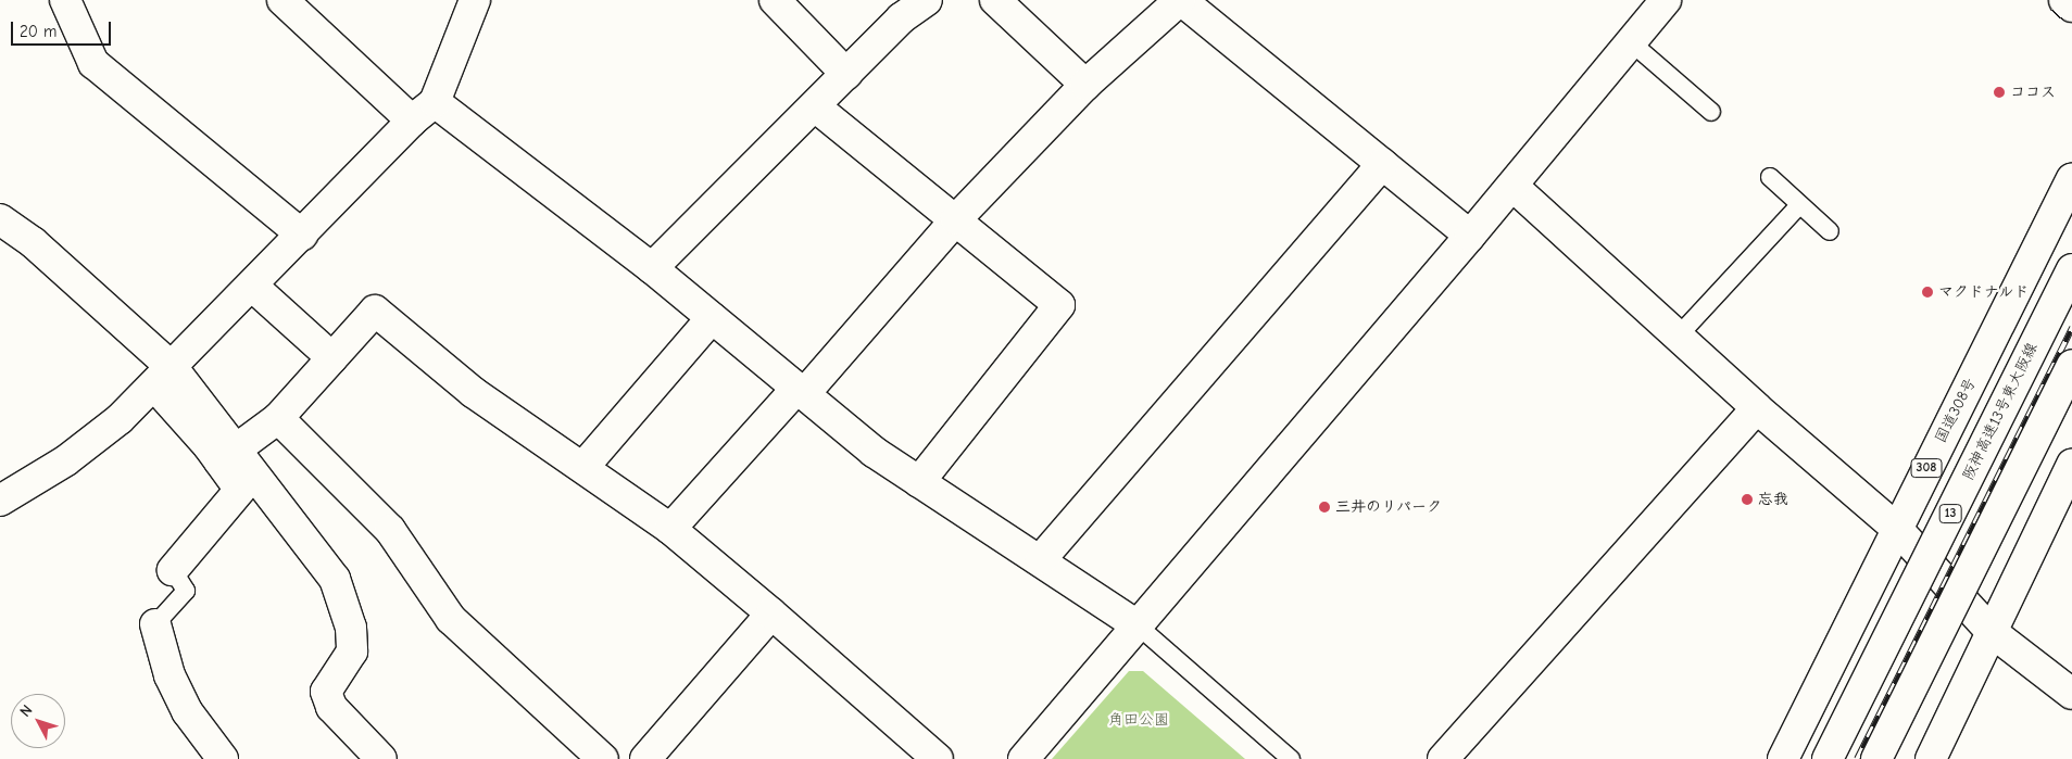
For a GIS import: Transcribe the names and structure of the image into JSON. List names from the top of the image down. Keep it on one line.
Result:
{"streets":{"main road":["国道308号","阪神高速13号東大阪線","308","13"]},"parks":["角田公園"],"places":["ココス","マクドナルド","忘我","三井のリパーク"],"scale_bar":"20 m","north":"top left"}
